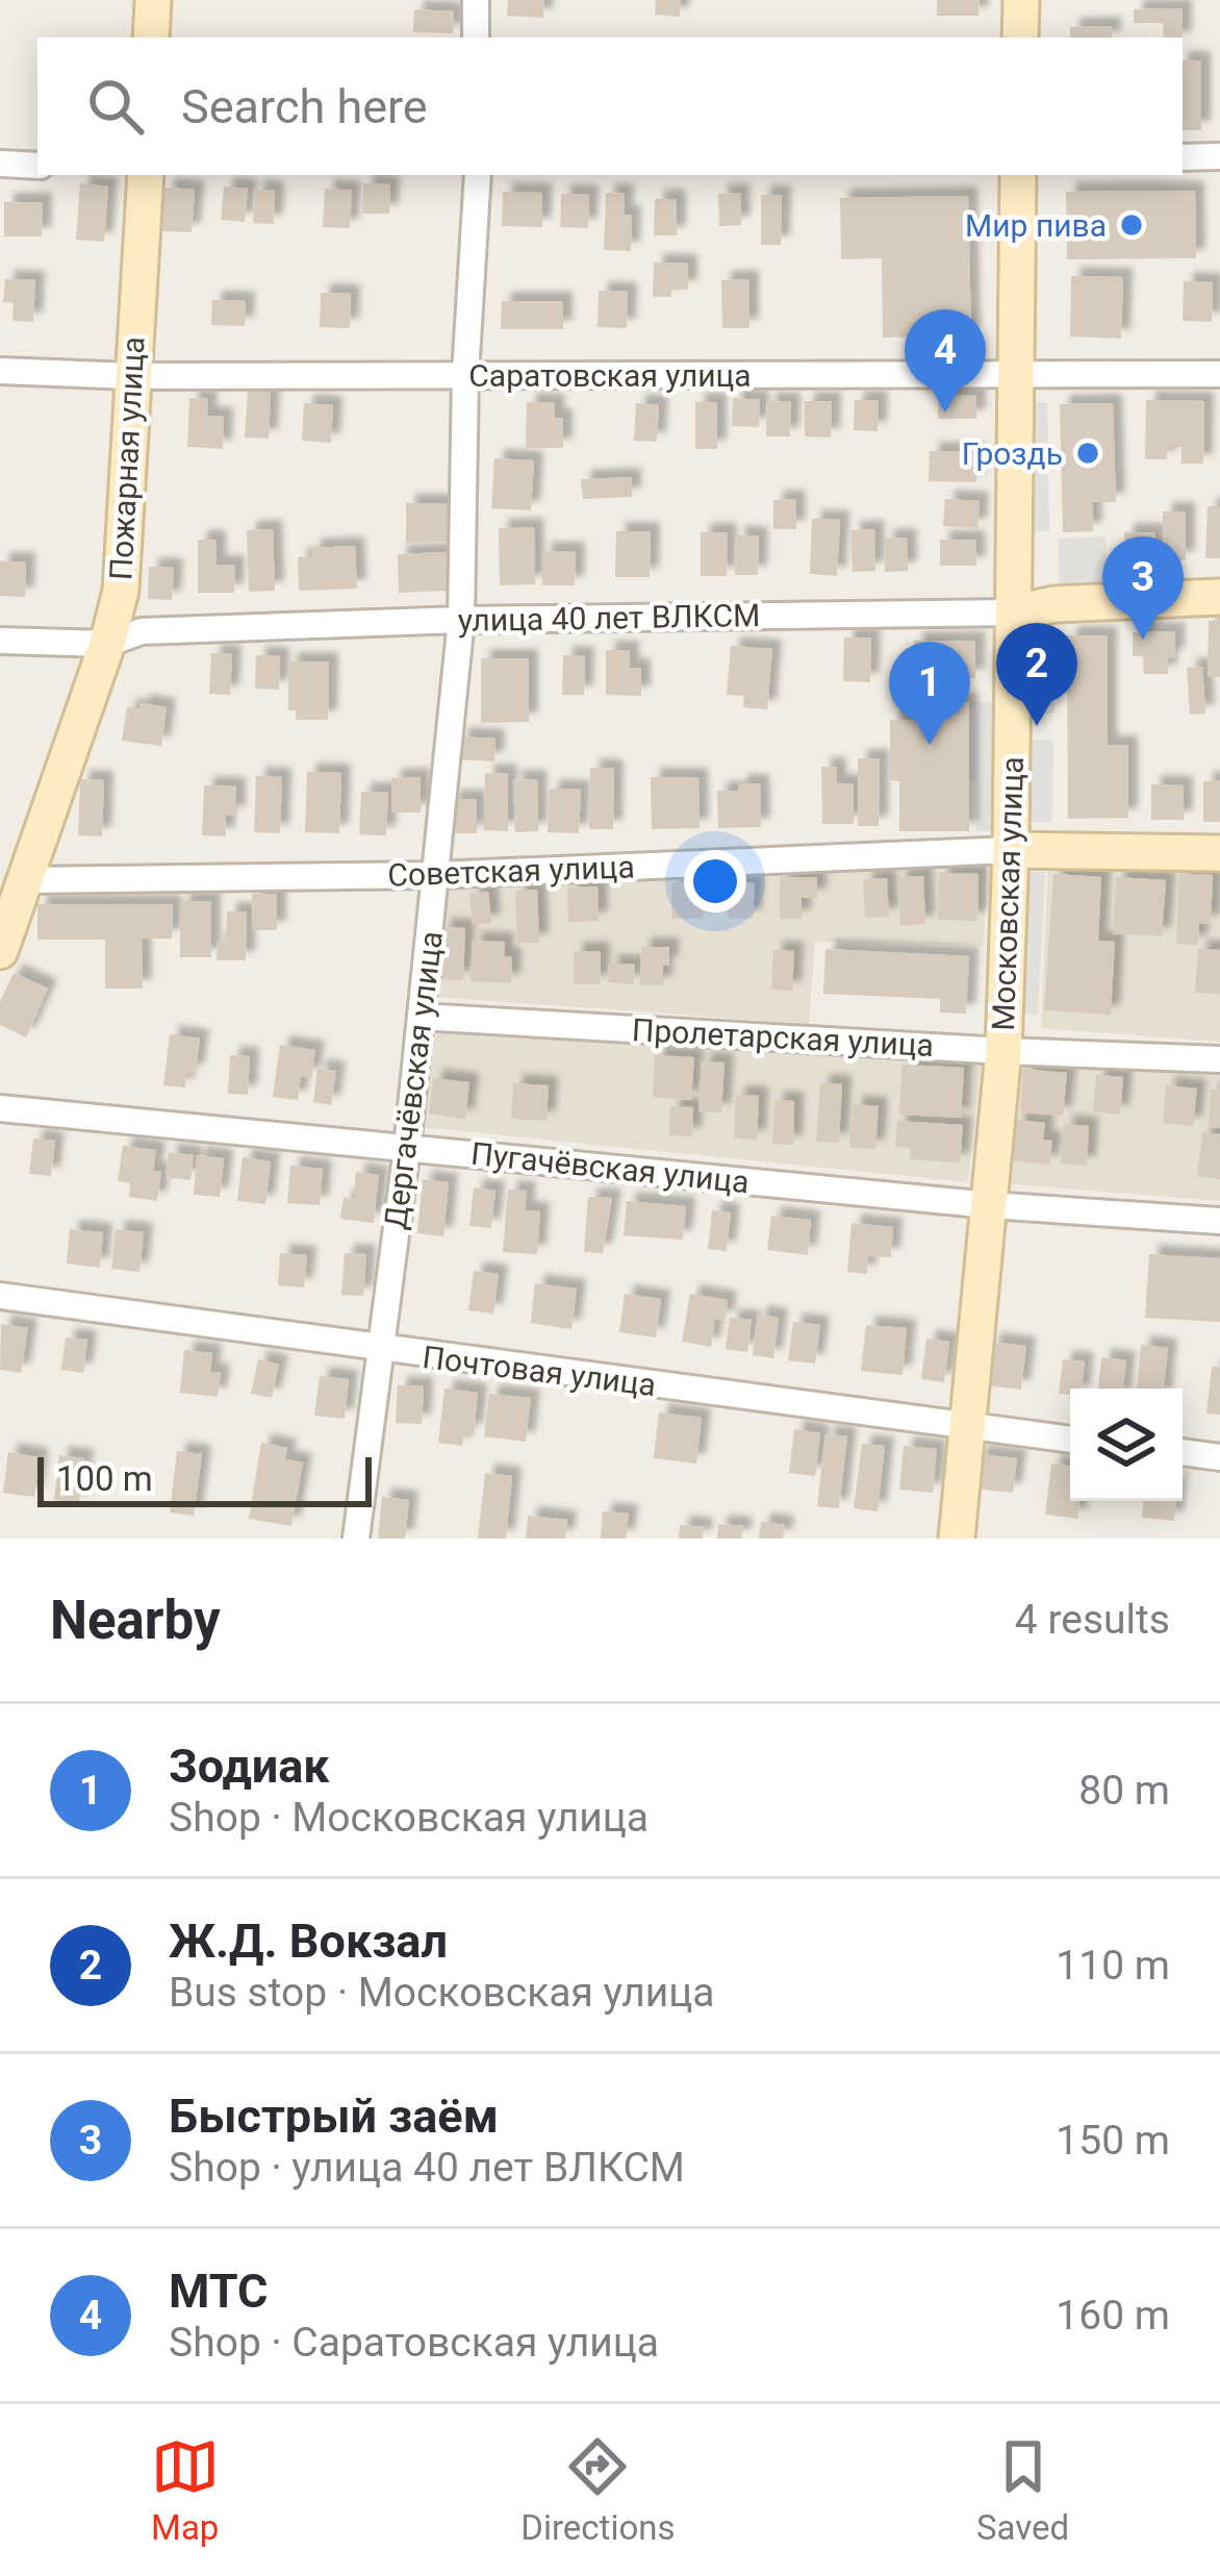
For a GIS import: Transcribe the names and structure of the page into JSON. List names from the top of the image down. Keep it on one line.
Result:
{"streets":{"main road":["Пожарная улица","улица 40 лет ВЛКСМ","Советская улица","Московская улица"],"street":["Саратовская улица","Пролетарская улица","Дергачёвская улица","Пугачёвская улица","Почтовая улица"]},"crossings":[["Саратовская улица","Пожарная улица"],["Саратовская улица","Московская улица"],["Саратовская улица","Дергачёвская улица"],["Пожарная улица","улица 40 лет ВЛКСМ"],["Пожарная улица","Советская улица"],["улица 40 лет ВЛКСМ","Московская улица"],["улица 40 лет ВЛКСМ","Дергачёвская улица"],["Советская улица","Московская улица"],["Советская улица","Дергачёвская улица"],["Московская улица","Пролетарская улица"],["Московская улица","Пугачёвская улица"],["Московская улица","Почтовая улица"],["Пролетарская улица","Дергачёвская улица"],["Дергачёвская улица","Пугачёвская улица"],["Дергачёвская улица","Почтовая улица"]],"places":["Мир пива","Гроздь"],"scale_bar":"100 m","page":{"search":"Search here","pins":["4","3","2","1"],"scale":"100 m","heading":["Nearby","4 results"],"list":[{"mark":"1","name":"Зодиак","note":"Shop · Московская улица","value":"80 m"},{"mark":"2","name":"Ж.Д. Вокзал","note":"Bus stop · Московская улица","value":"110 m"},{"mark":"3","name":"Быстрый заём","note":"Shop · улица 40 лет ВЛКСМ","value":"150 m"},{"mark":"4","name":"МТС","note":"Shop · Саратовская улица","value":"160 m"}],"nav":["Map","Directions","Saved"]}}
